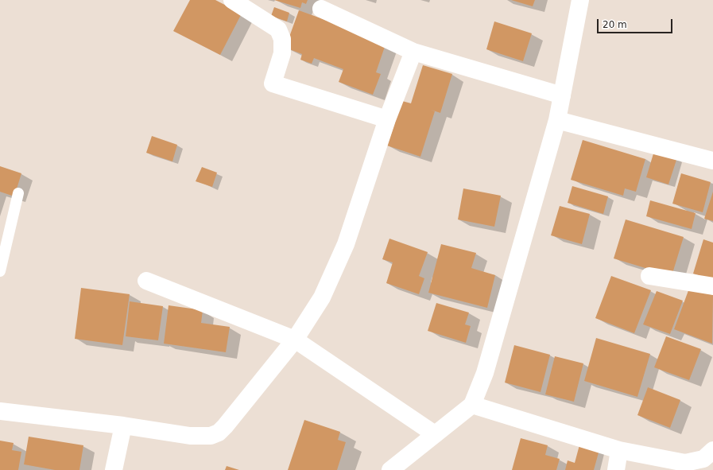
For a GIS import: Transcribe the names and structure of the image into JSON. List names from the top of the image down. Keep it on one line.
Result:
{"scale_bar":"20 m"}
